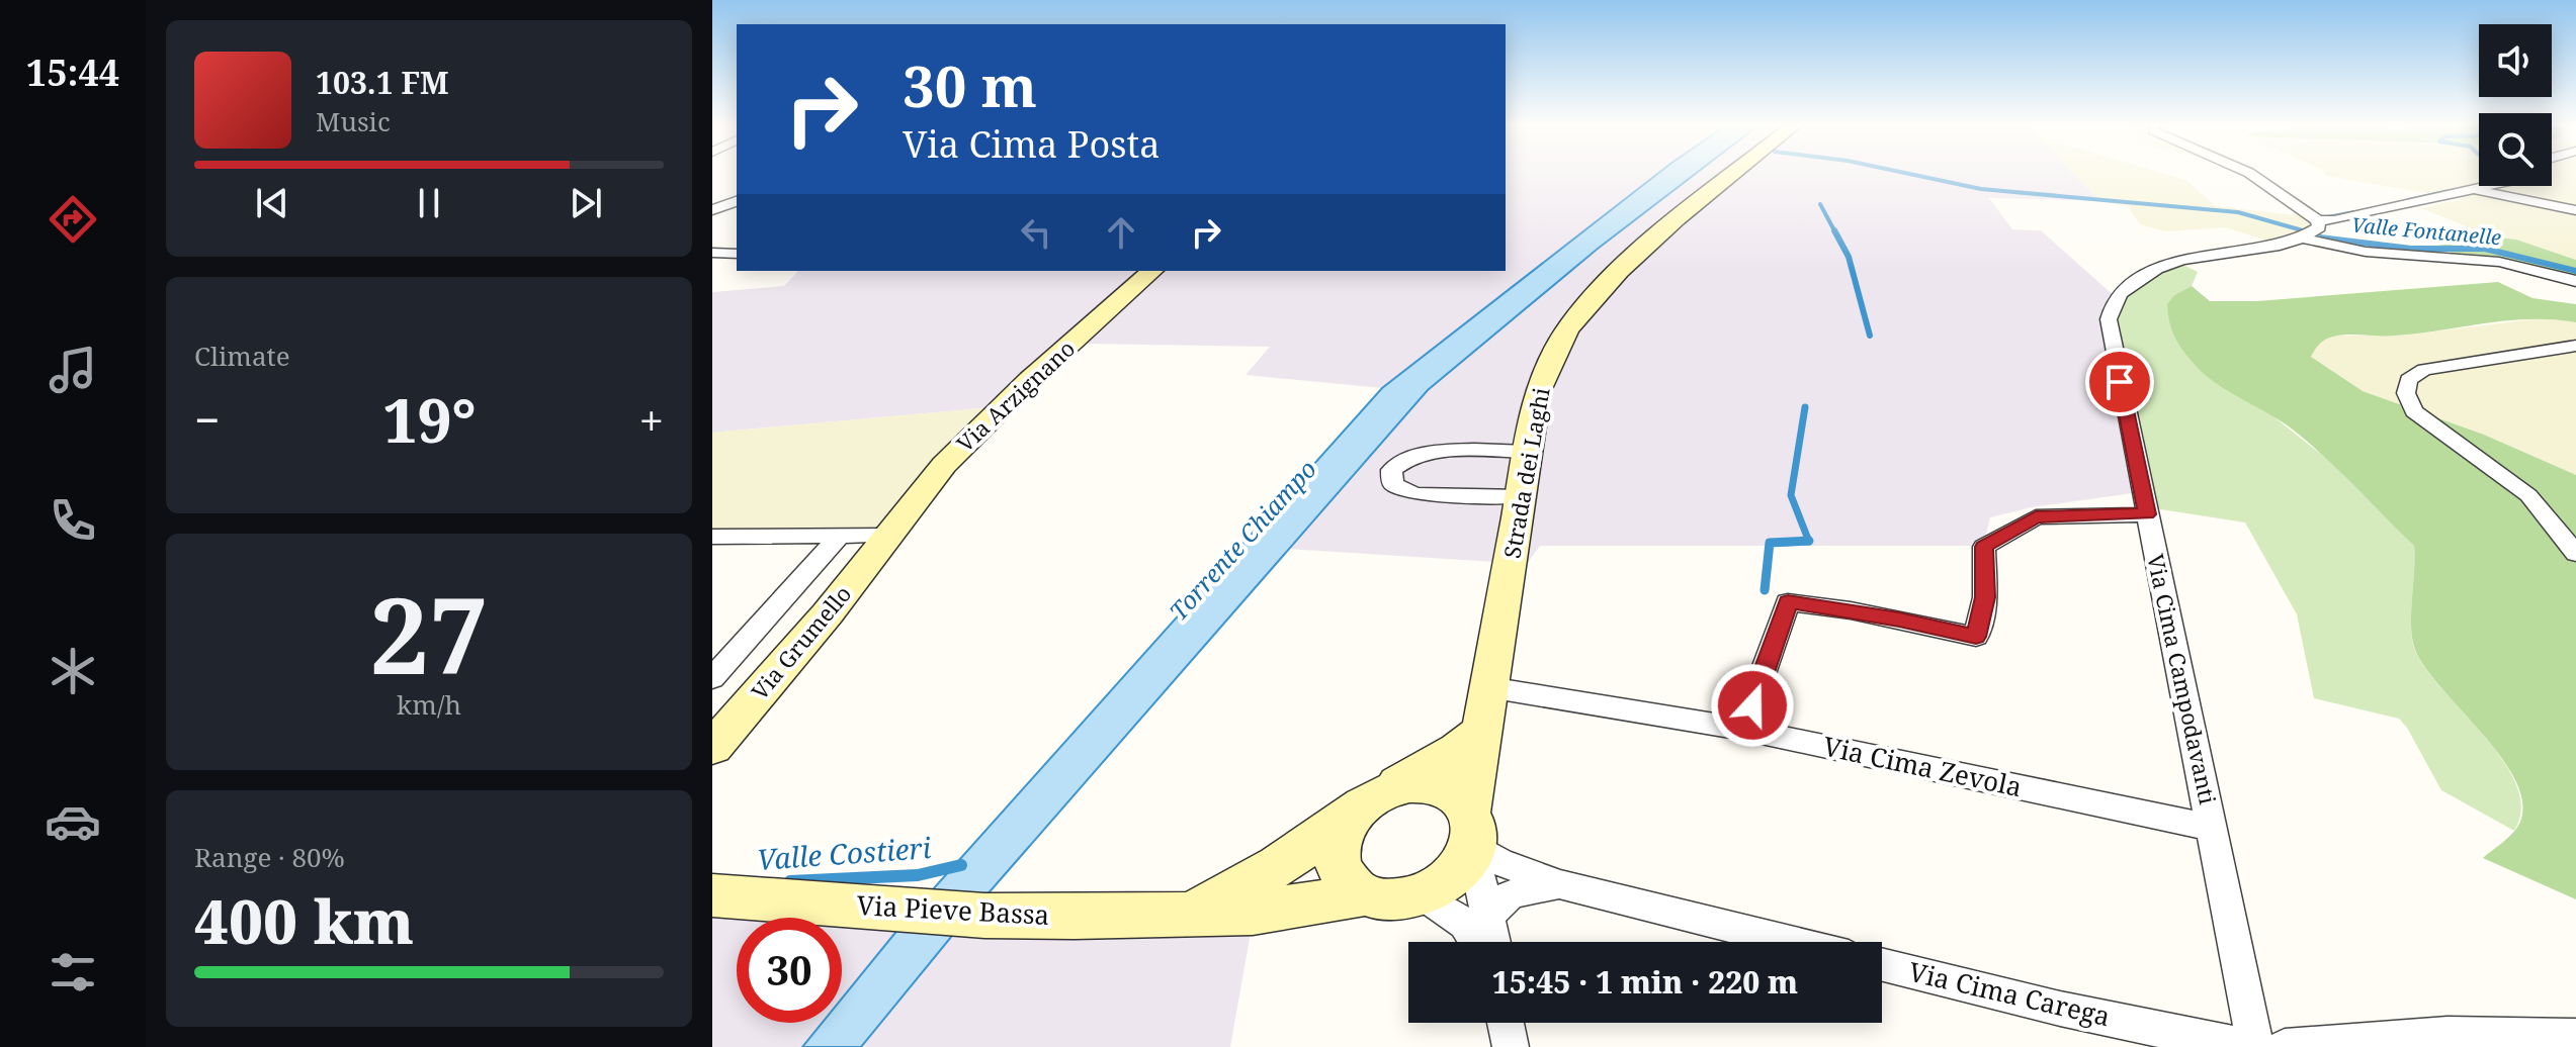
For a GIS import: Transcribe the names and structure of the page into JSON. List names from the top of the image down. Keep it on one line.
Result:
{"streets":{"street":["Via Arzignano","Strada dei Laghi","Via Grumello","Via Cima Campodavanti","Via Cima Zevola","Via Pieve Bassa","Via Cima Carega"]},"crossings":[["Via Arzignano","Via Grumello"],["Strada dei Laghi","Via Cima Zevola"],["Strada dei Laghi","Via Pieve Bassa"],["Via Cima Campodavanti","Via Cima Zevola"]],"water":["Valle Fontanelle","Torrente Chiampo","Valle Costieri"],"page":{"tabs":"15:44","turn":["30 m","Via Cima Posta"],"song":["103.1 FM","Music"],"tile":["Climate",["27","km/h"],["Range · 80%","400 km"]],"heat":["−","19°","+"],"limit":"30","trip":"15:45 · 1 min · 220 m"}}
